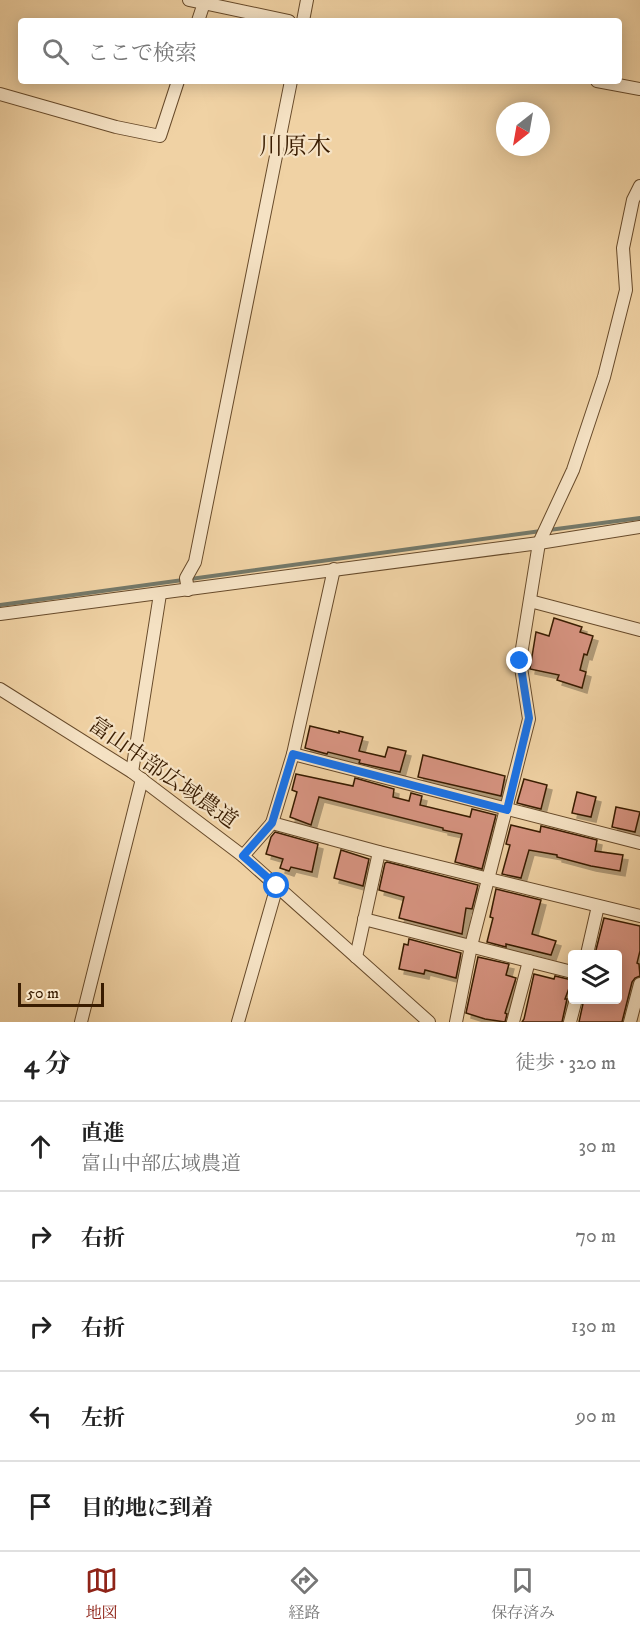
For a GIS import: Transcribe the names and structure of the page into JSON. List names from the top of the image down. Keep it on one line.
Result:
{"streets":{"street":["富山中部広域農道"]},"districts":["川原木"],"scale_bar":"50 m","north":"bottom left","page":{"search":"ここで検索","scale":"50 m","heading":["4 分","徒歩 · 320 m"],"list":[["直進","富山中部広域農道","30 m"],["右折","70 m"],["右折","130 m"],["左折","90 m"],"目的地に到着"],"nav":["地図","経路","保存済み"]}}
